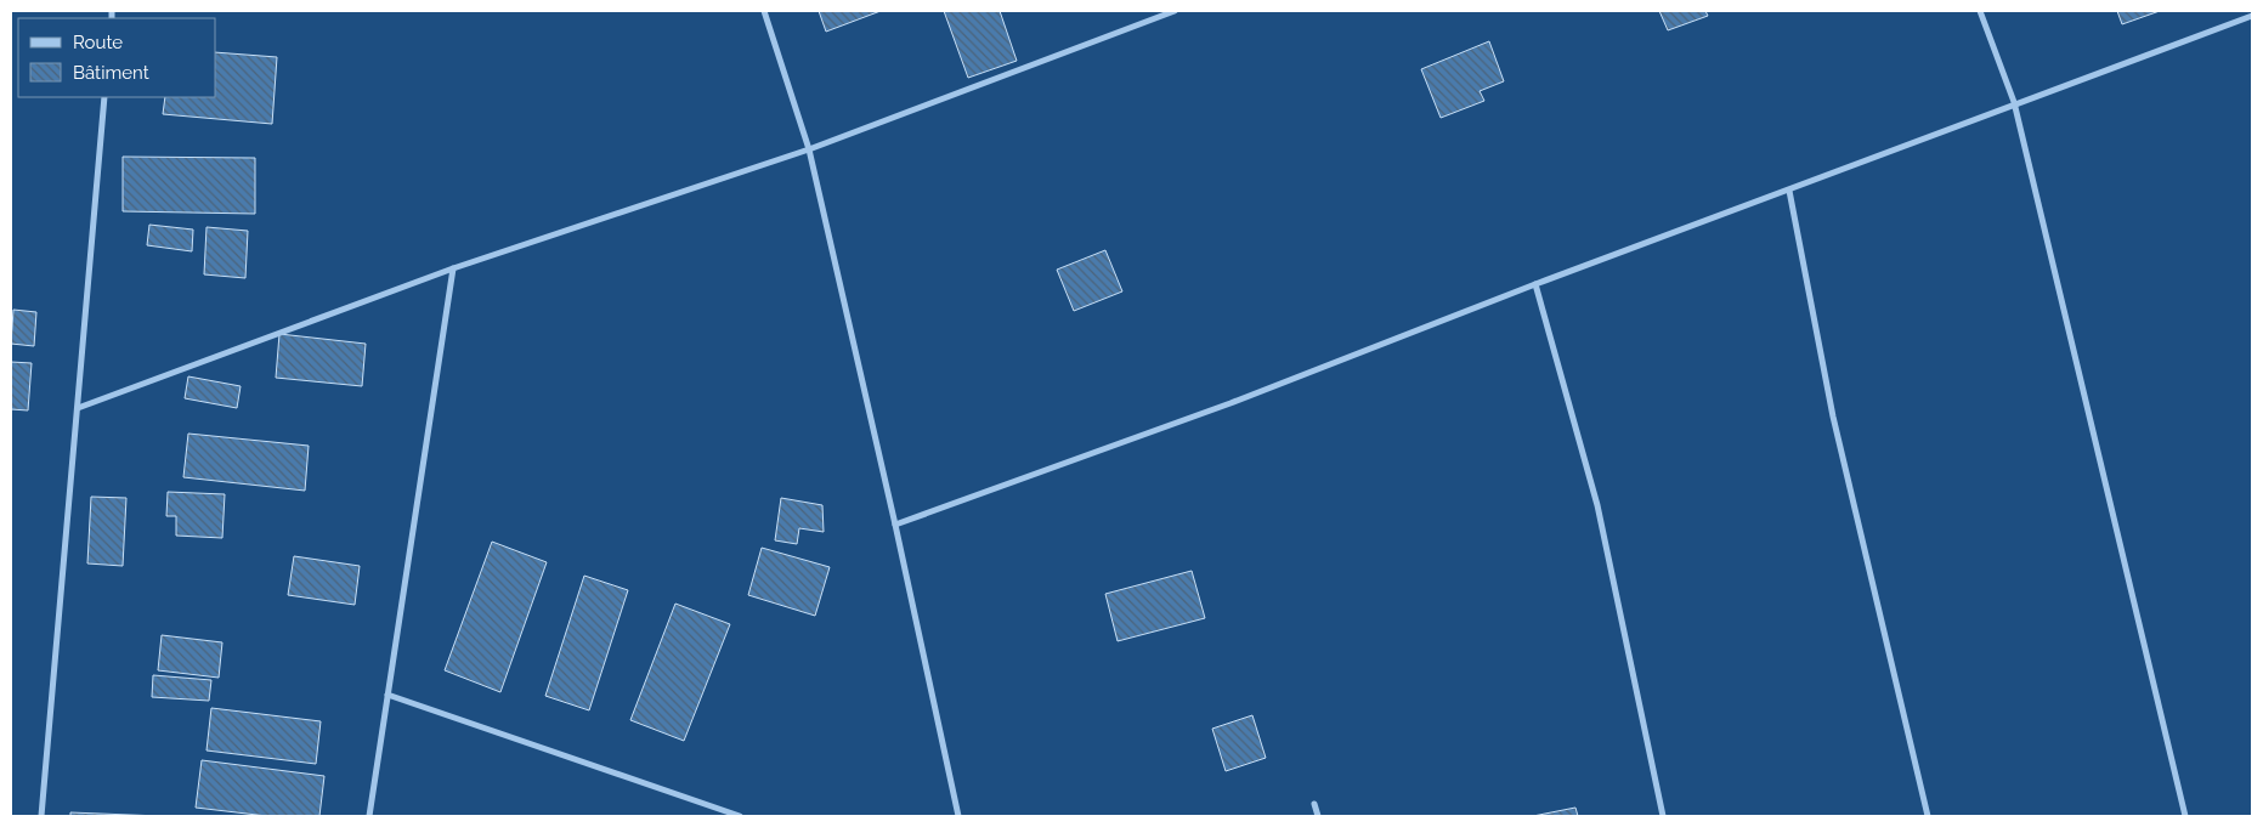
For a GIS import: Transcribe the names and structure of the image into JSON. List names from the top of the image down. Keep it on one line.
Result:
{"legend":["Route","Bâtiment"]}
